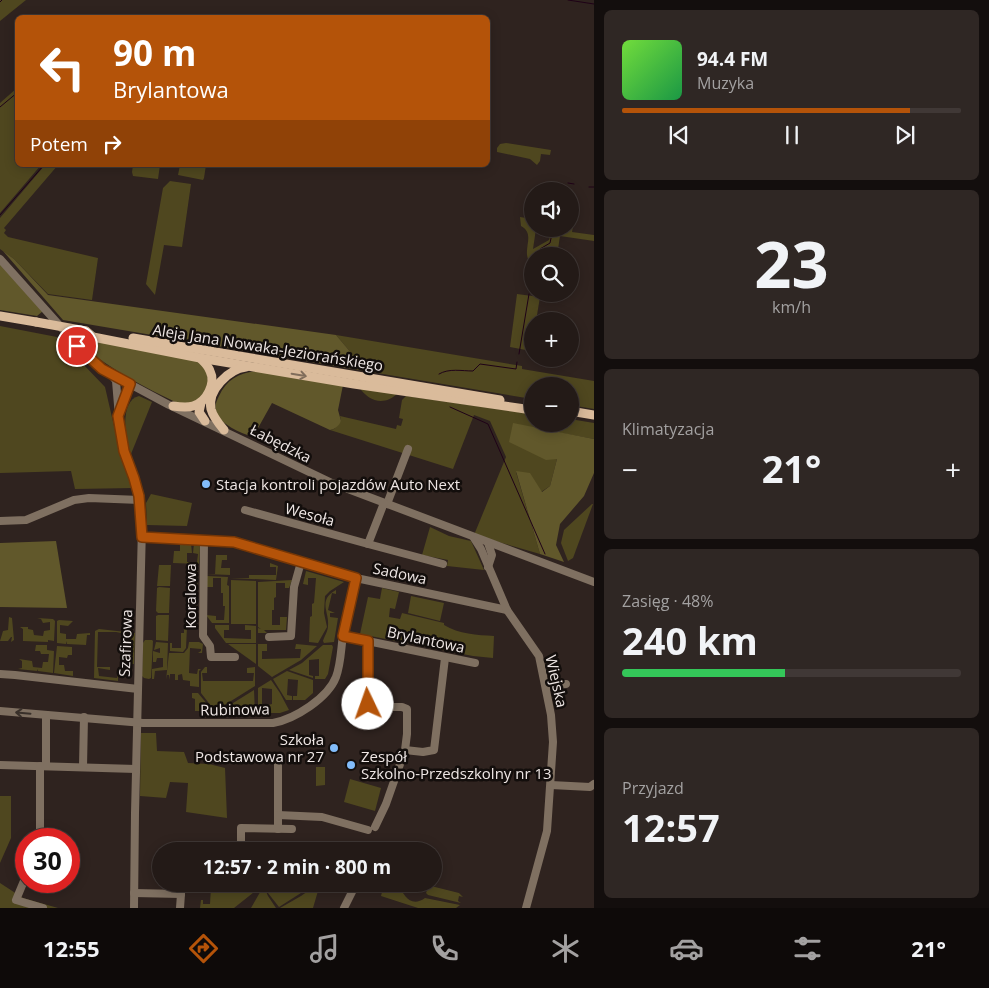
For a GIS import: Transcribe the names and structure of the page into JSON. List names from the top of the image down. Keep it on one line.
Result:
{"streets":{"main road":["Aleja Jana Nowaka-Jeziorańskiego"],"street":["Łabędzka","Wesoła","Sadowa","Koralowa","Brylantowa","Szafirowa","Wiejska","Rubinowa"]},"crossings":[["Łabędzka","Szafirowa"],["Łabędzka","Wiejska"],["Sadowa","Koralowa"],["Sadowa","Szafirowa"],["Sadowa","Wiejska"],["Sadowa","Rubinowa"],["Brylantowa","Rubinowa"],["Szafirowa","Rubinowa"]],"places":["Stacja kontroli pojazdów Auto Next","Szkoła Podstawowa nr 27","Zespół Szkolno-Przedszkolny nr 13"],"page":{"turn":["90 m","Brylantowa"],"song":["94.4 FM","Muzyka"],"then":"Potem","map_buttons":["+","−"],"tile":[["23","km/h"],"Klimatyzacja",["Zasięg · 48%","240 km"],["Przyjazd","12:57"]],"heat":["−","21°","+"],"limit":"30","trip":"12:57 · 2 min · 800 m","tabs":["12:55","21°"]}}
